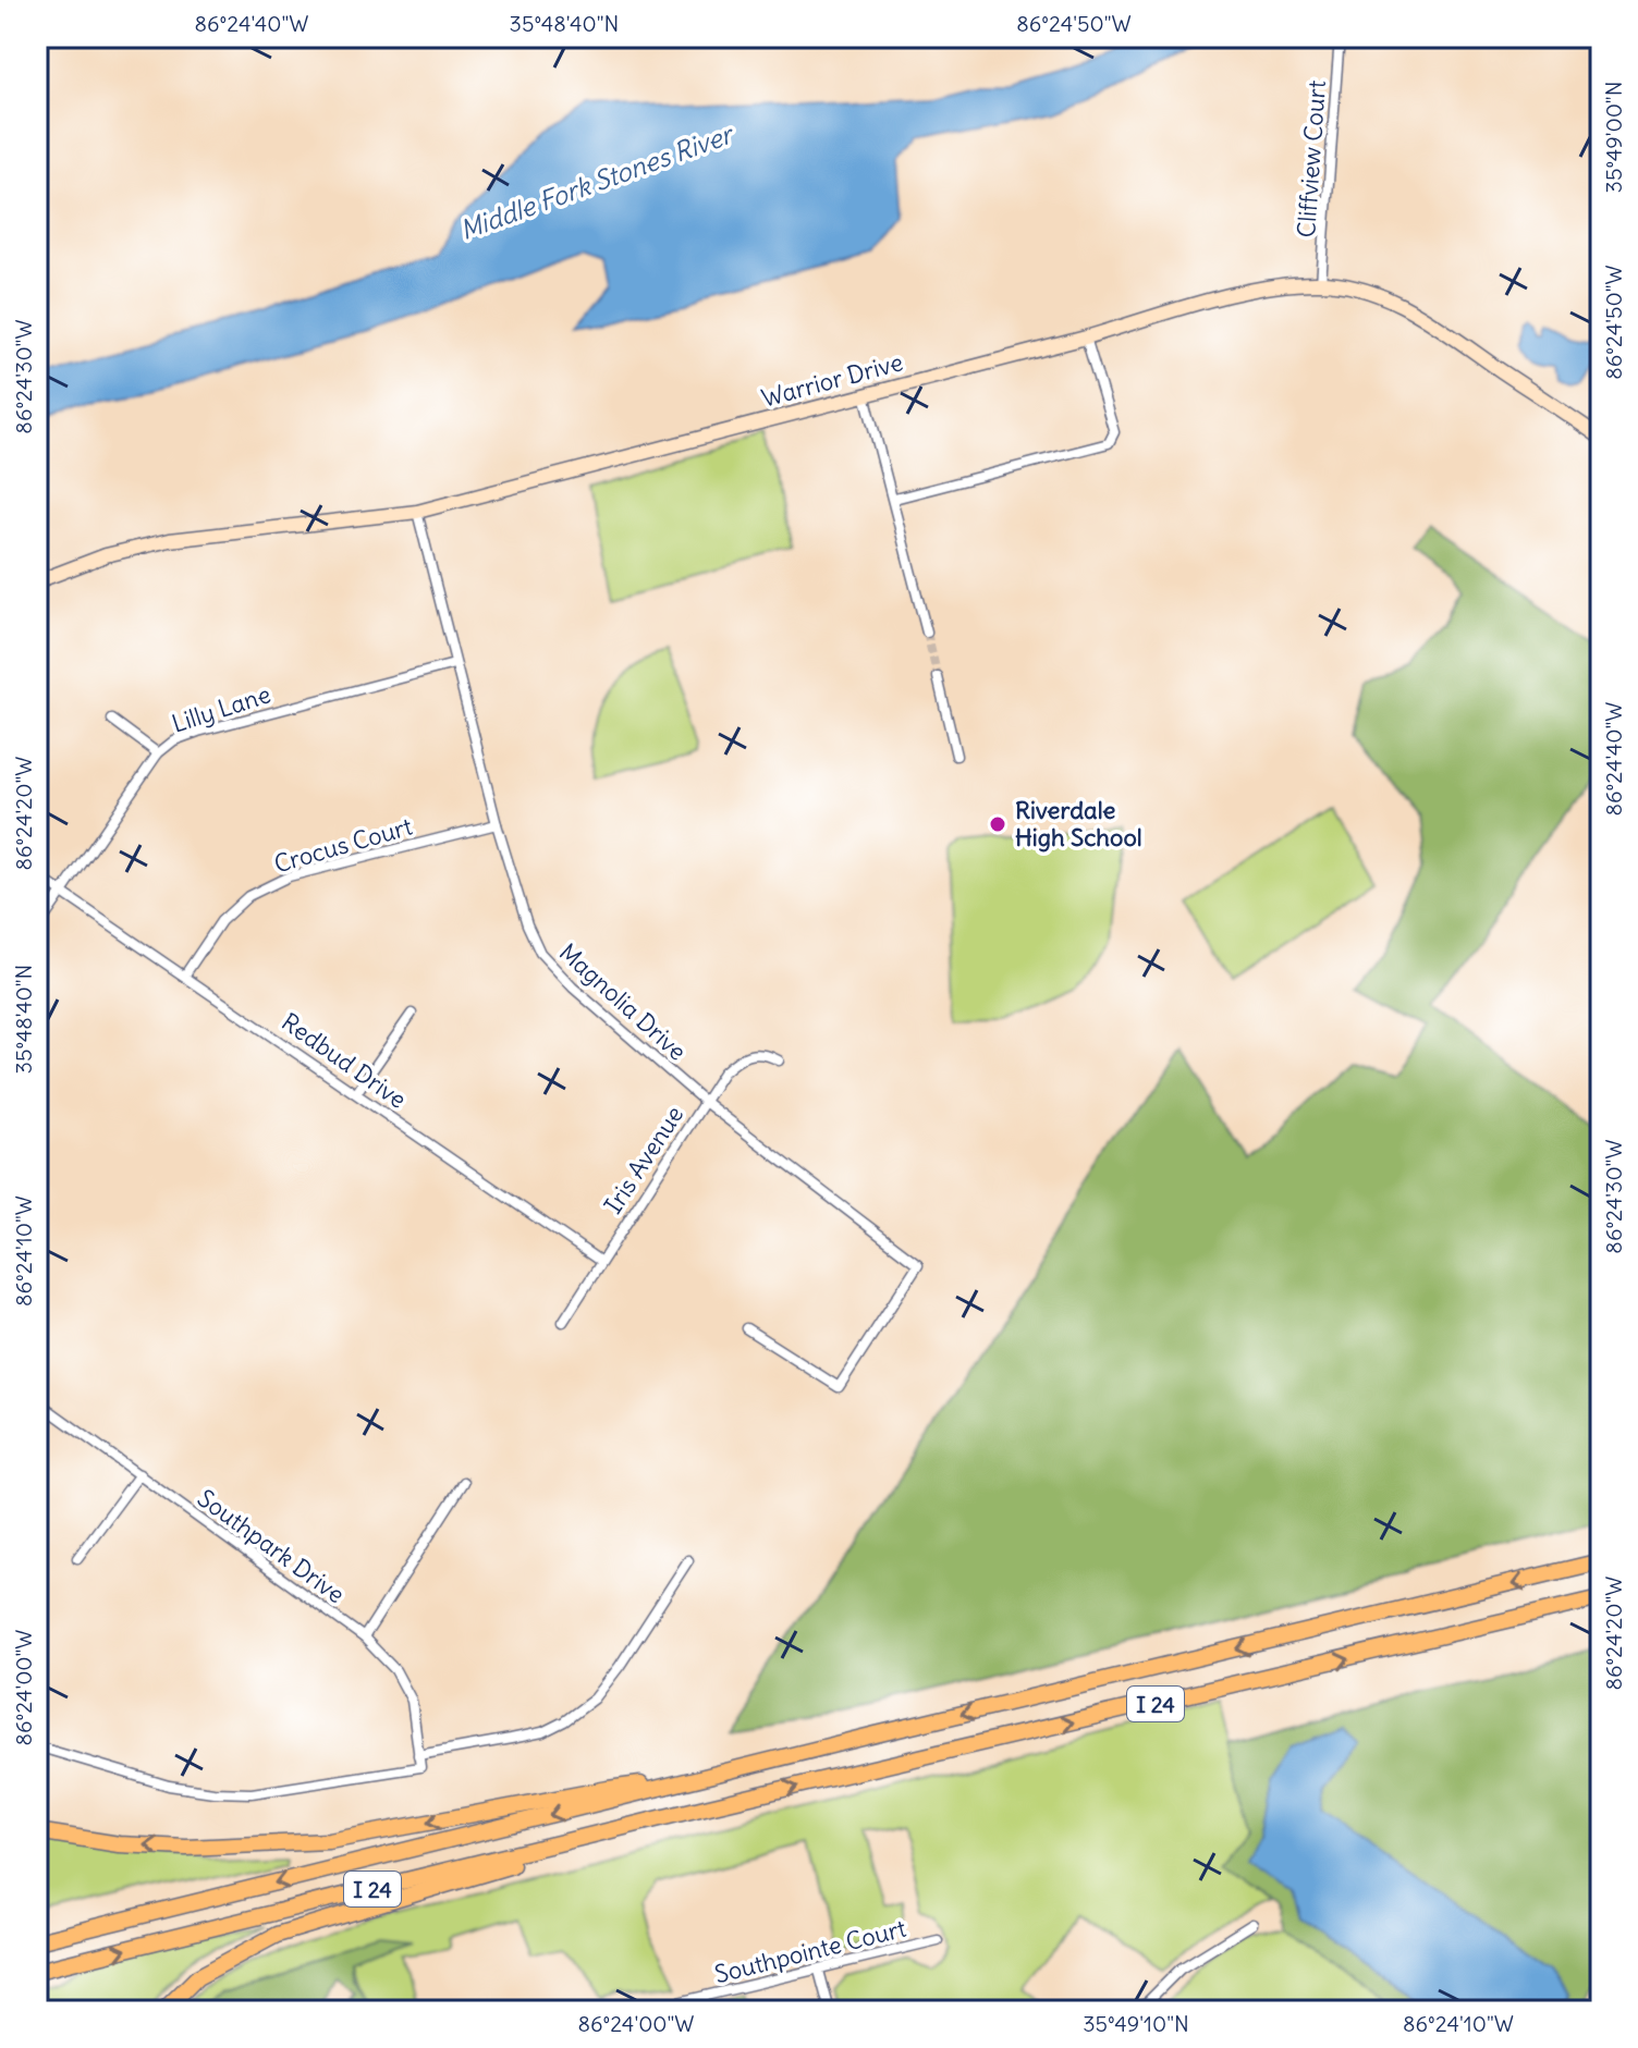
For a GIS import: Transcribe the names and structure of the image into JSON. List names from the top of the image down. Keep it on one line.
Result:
{"streets":{"highway":["I 24"],"street":["Cliffview Court","Warrior Drive","Lilly Lane","Crocus Court","Magnolia Drive","Redbud Drive","Iris Avenue","Southpark Drive","Southpointe Court"]},"crossings":[["Cliffview Court","Warrior Drive"],["Warrior Drive","Magnolia Drive"],["Lilly Lane","Magnolia Drive"],["Lilly Lane","Redbud Drive"],["Crocus Court","Magnolia Drive"],["Crocus Court","Redbud Drive"],["Magnolia Drive","Iris Avenue"],["Redbud Drive","Iris Avenue"]],"water":["Middle Fork Stones River"],"places":["Riverdale High School"],"coordinates":["86°24'40\"W","35°48'40\"N","86°24'50\"W","35°49'00\"N","86°24'30\"W","86°24'20\"W","86°24'10\"W","86°24'00\"W","35°49'10\"N"]}
